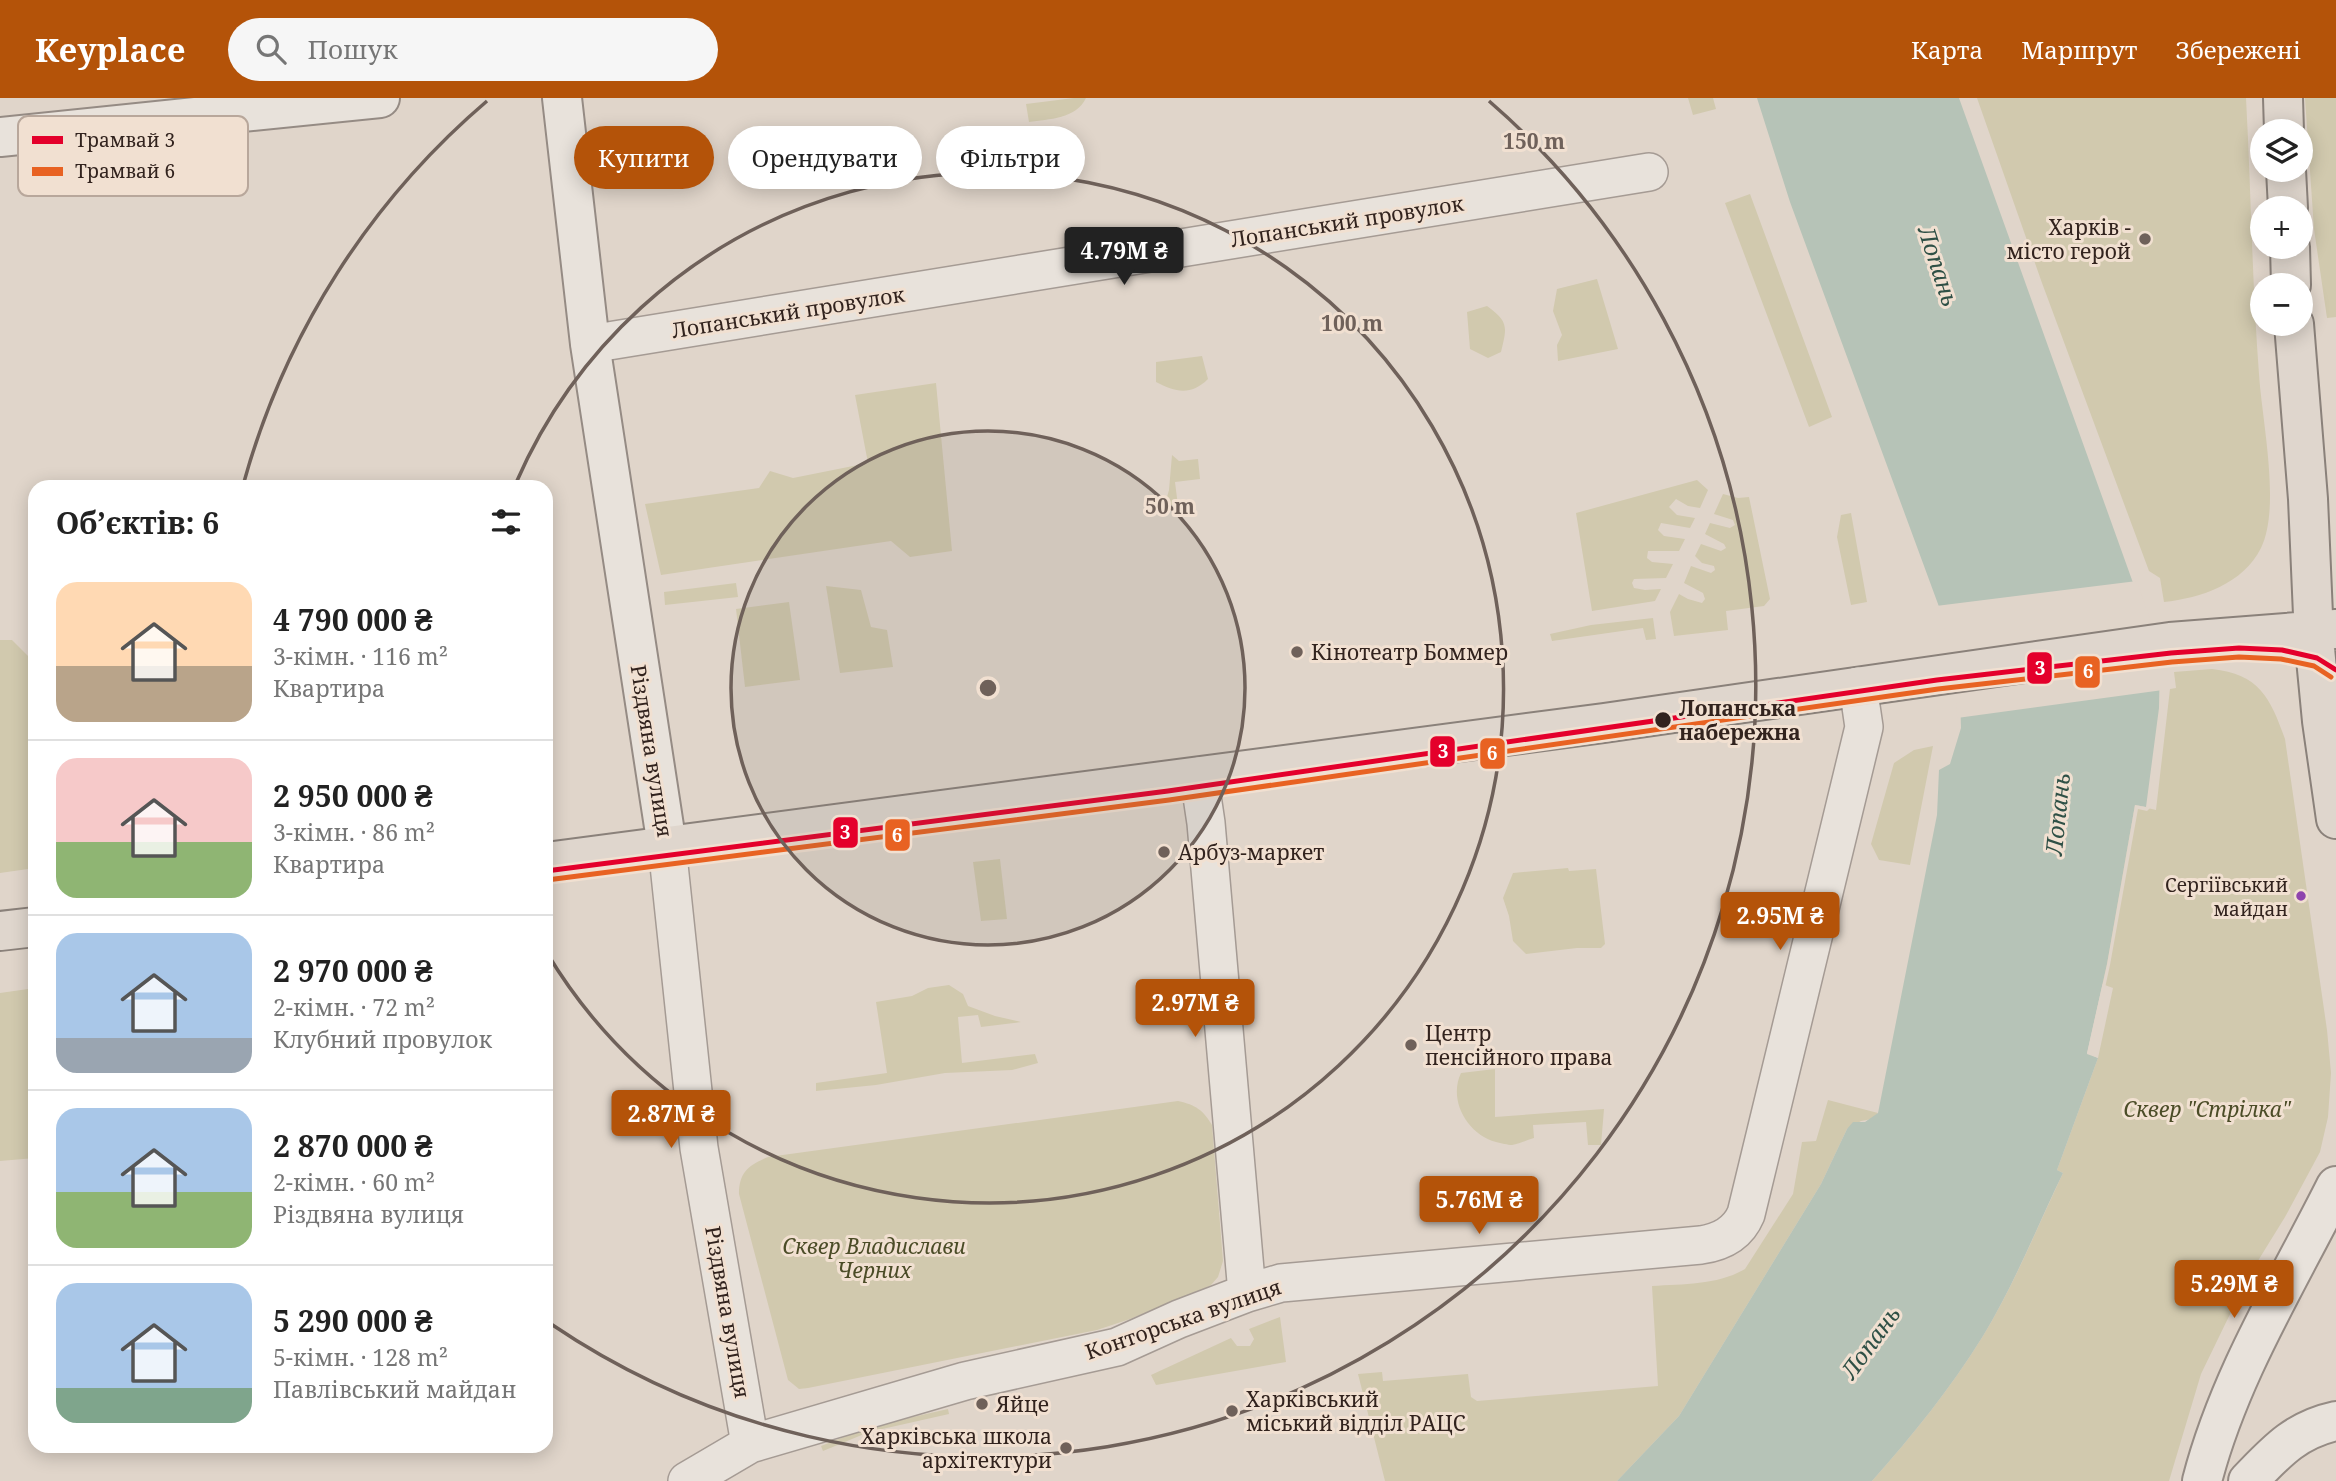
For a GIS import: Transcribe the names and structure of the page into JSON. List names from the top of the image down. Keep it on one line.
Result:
{"streets":{"street":["Лопанський провулок","Різдвяна вулиця","Конторська вулиця"]},"crossings":[["Лопанський провулок","Різдвяна вулиця"],["Різдвяна вулиця","Конторська вулиця"]],"water":["Лопань"],"parks":["Сквер \"Стрілка\"","Сквер Владислави Черних"],"places":["Харків - місто герой","Кінотеатр Боммер","Лопанська набережна","Арбуз-маркет","Сергіївський майдан","Центр пенсійного права","Яйце","Харківський міський відділ РАЦС","Харківська школа архітектури"],"lines":["tram line 3","tram line 6"],"legend":["Трамвай 3","Трамвай 6"],"page":{"header":"Keyplace","search":"Пошук","nav":["Карта","Маршрут","Збережені"],"map_buttons":["+","−"],"chip":["Купити","Орендувати","Фільтри"],"price":["4.79M ₴","2.95M ₴","2.97M ₴","2.87M ₴","5.76M ₴","5.29M ₴"],"heading":"Об’єктів: 6","list":[{"name":"4 790 000 ₴","note":"3-кімн. · 116 m² · Квартира"},{"name":"2 950 000 ₴","note":"3-кімн. · 86 m² · Квартира"},{"name":"2 970 000 ₴","note":"2-кімн. · 72 m² · Клубний провулок"},{"name":"2 870 000 ₴","note":"2-кімн. · 60 m² · Різдвяна вулиця"},{"name":"5 290 000 ₴","note":"5-кімн. · 128 m² · Павлівський майдан"}]},"rings":["150 m","100 m","50 m"]}
